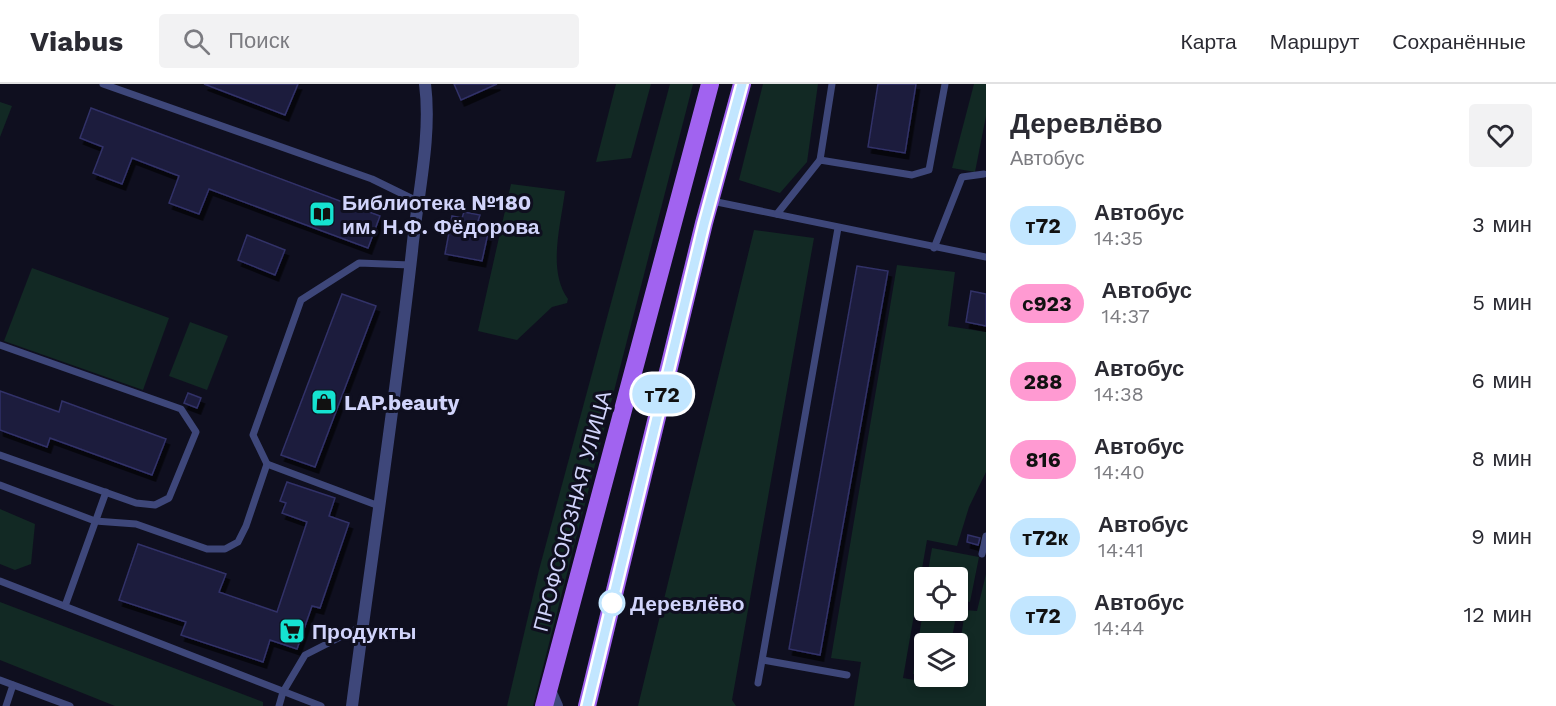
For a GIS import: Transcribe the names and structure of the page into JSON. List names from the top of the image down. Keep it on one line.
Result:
{"streets":{"main road":["ПРОФСОЮЗНАЯ УЛИЦА"]},"places":{"library":["Библиотека №180 им. Н.Ф. Фёдорова"],"shop":["LAP.beauty"],"other":["Деревлёво"],"supermarket":["Продукты"]},"lines":["bus line т72"],"page":{"header":"Viabus","search":"Поиск","nav":["Карта","Маршрут","Сохранённые"],"on_map":"т72","heading":["Деревлёво","Автобус"],"list":[{"mark":"т72","name":"Автобус","note":"14:35","value":"3 мин"},{"mark":"с923","name":"Автобус","note":"14:37","value":"5 мин"},{"mark":"288","name":"Автобус","note":"14:38","value":"6 мин"},{"mark":"816","name":"Автобус","note":"14:40","value":"8 мин"},{"mark":"т72к","name":"Автобус","note":"14:41","value":"9 мин"},{"mark":"т72","name":"Автобус","note":"14:44","value":"12 мин"}]}}
